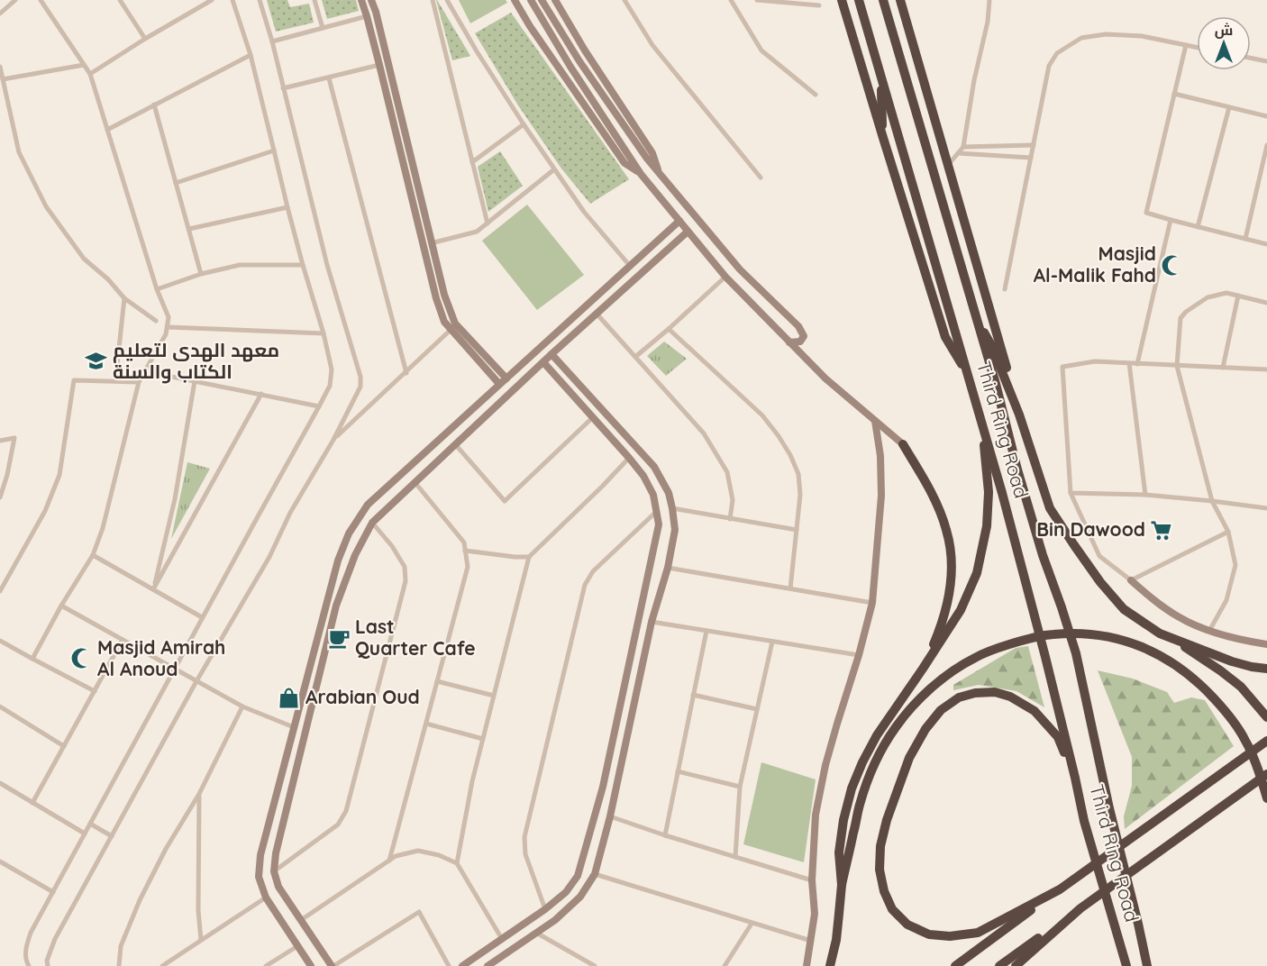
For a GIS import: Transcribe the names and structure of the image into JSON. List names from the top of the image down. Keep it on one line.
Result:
{"streets":{"highway":["Third Ring Road"]},"places":{"mosque":["Masjid Al-Malik Fahd","Masjid Amirah Al Anoud"],"school or university":["معهد الهدى لتعليم الكتاب والسنة"],"supermarket":["Bin Dawood"],"cafe":["Last Quarter Cafe"],"shop":["Arabian Oud"]},"north":"top"}
